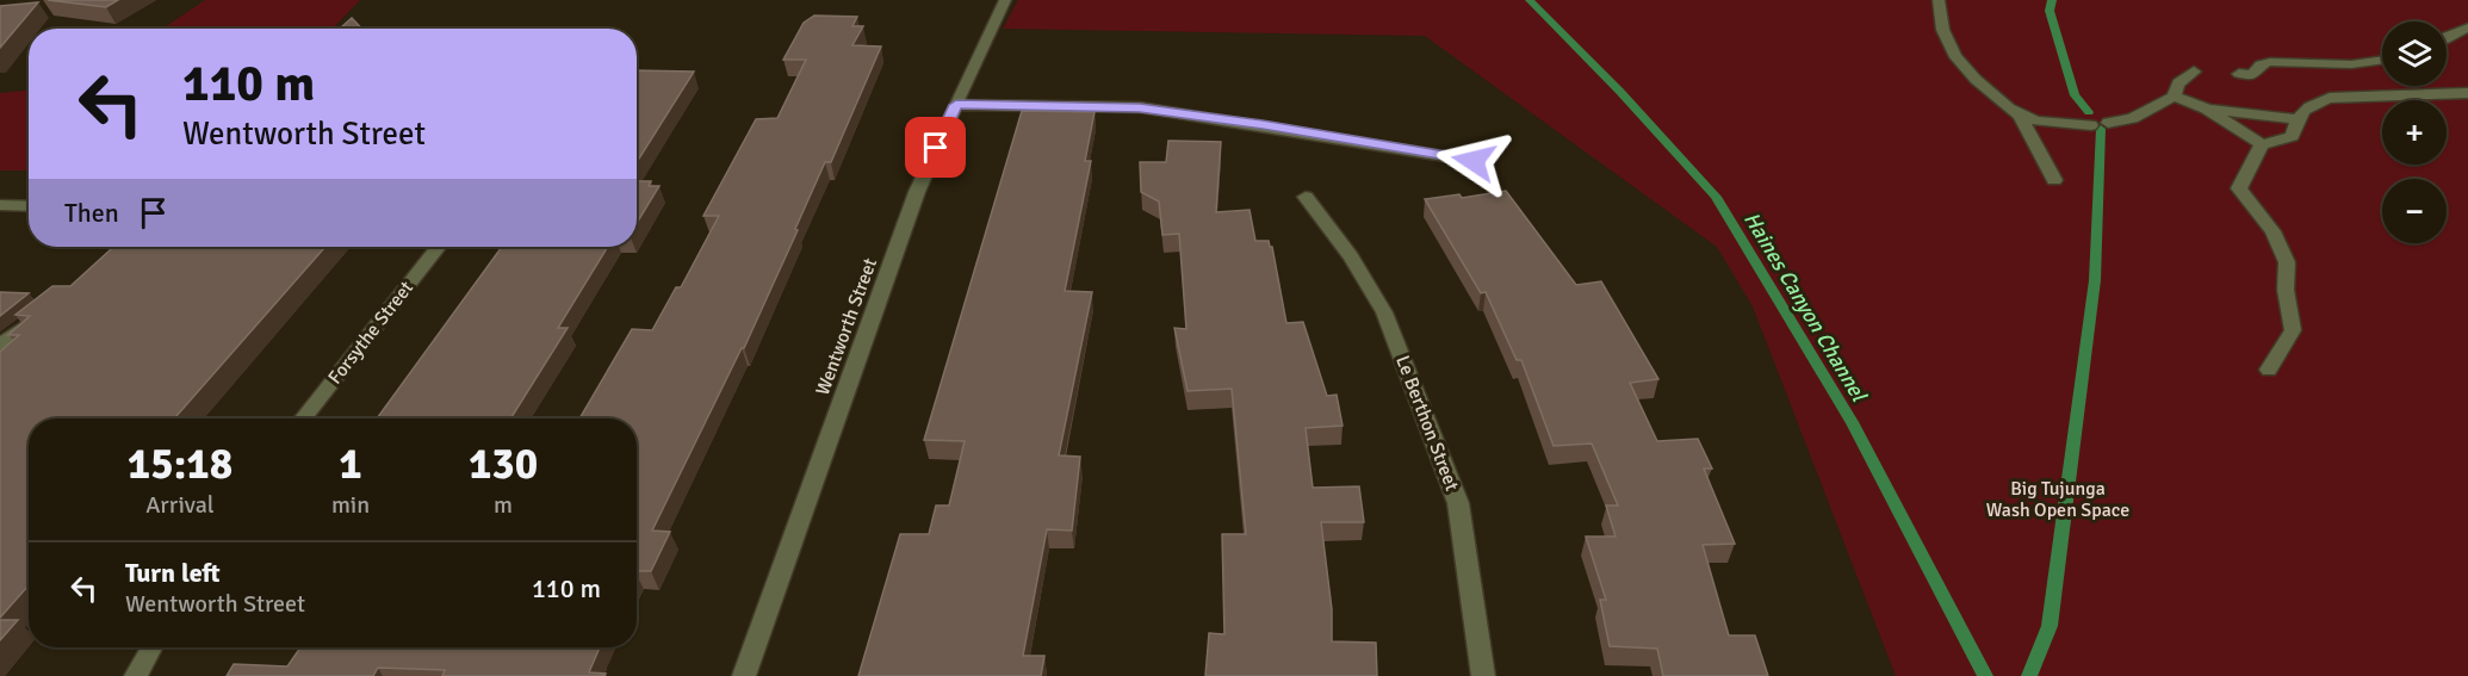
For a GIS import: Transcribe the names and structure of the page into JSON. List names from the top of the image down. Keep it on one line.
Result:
{"streets":{"street":["Wentworth Street","Forsythe Street","Le Berthon Street"]},"water":["Haines Canyon Channel"],"parks":["Big Tujunga Wash Open Space"],"page":{"map_buttons":["+","−"],"turn":["110 m","Wentworth Street"],"then":"Then","eta":["15:18","Arrival","1","min","130","m"],"list":[{"name":"Turn left","note":"Wentworth Street","value":"110 m"}]}}
